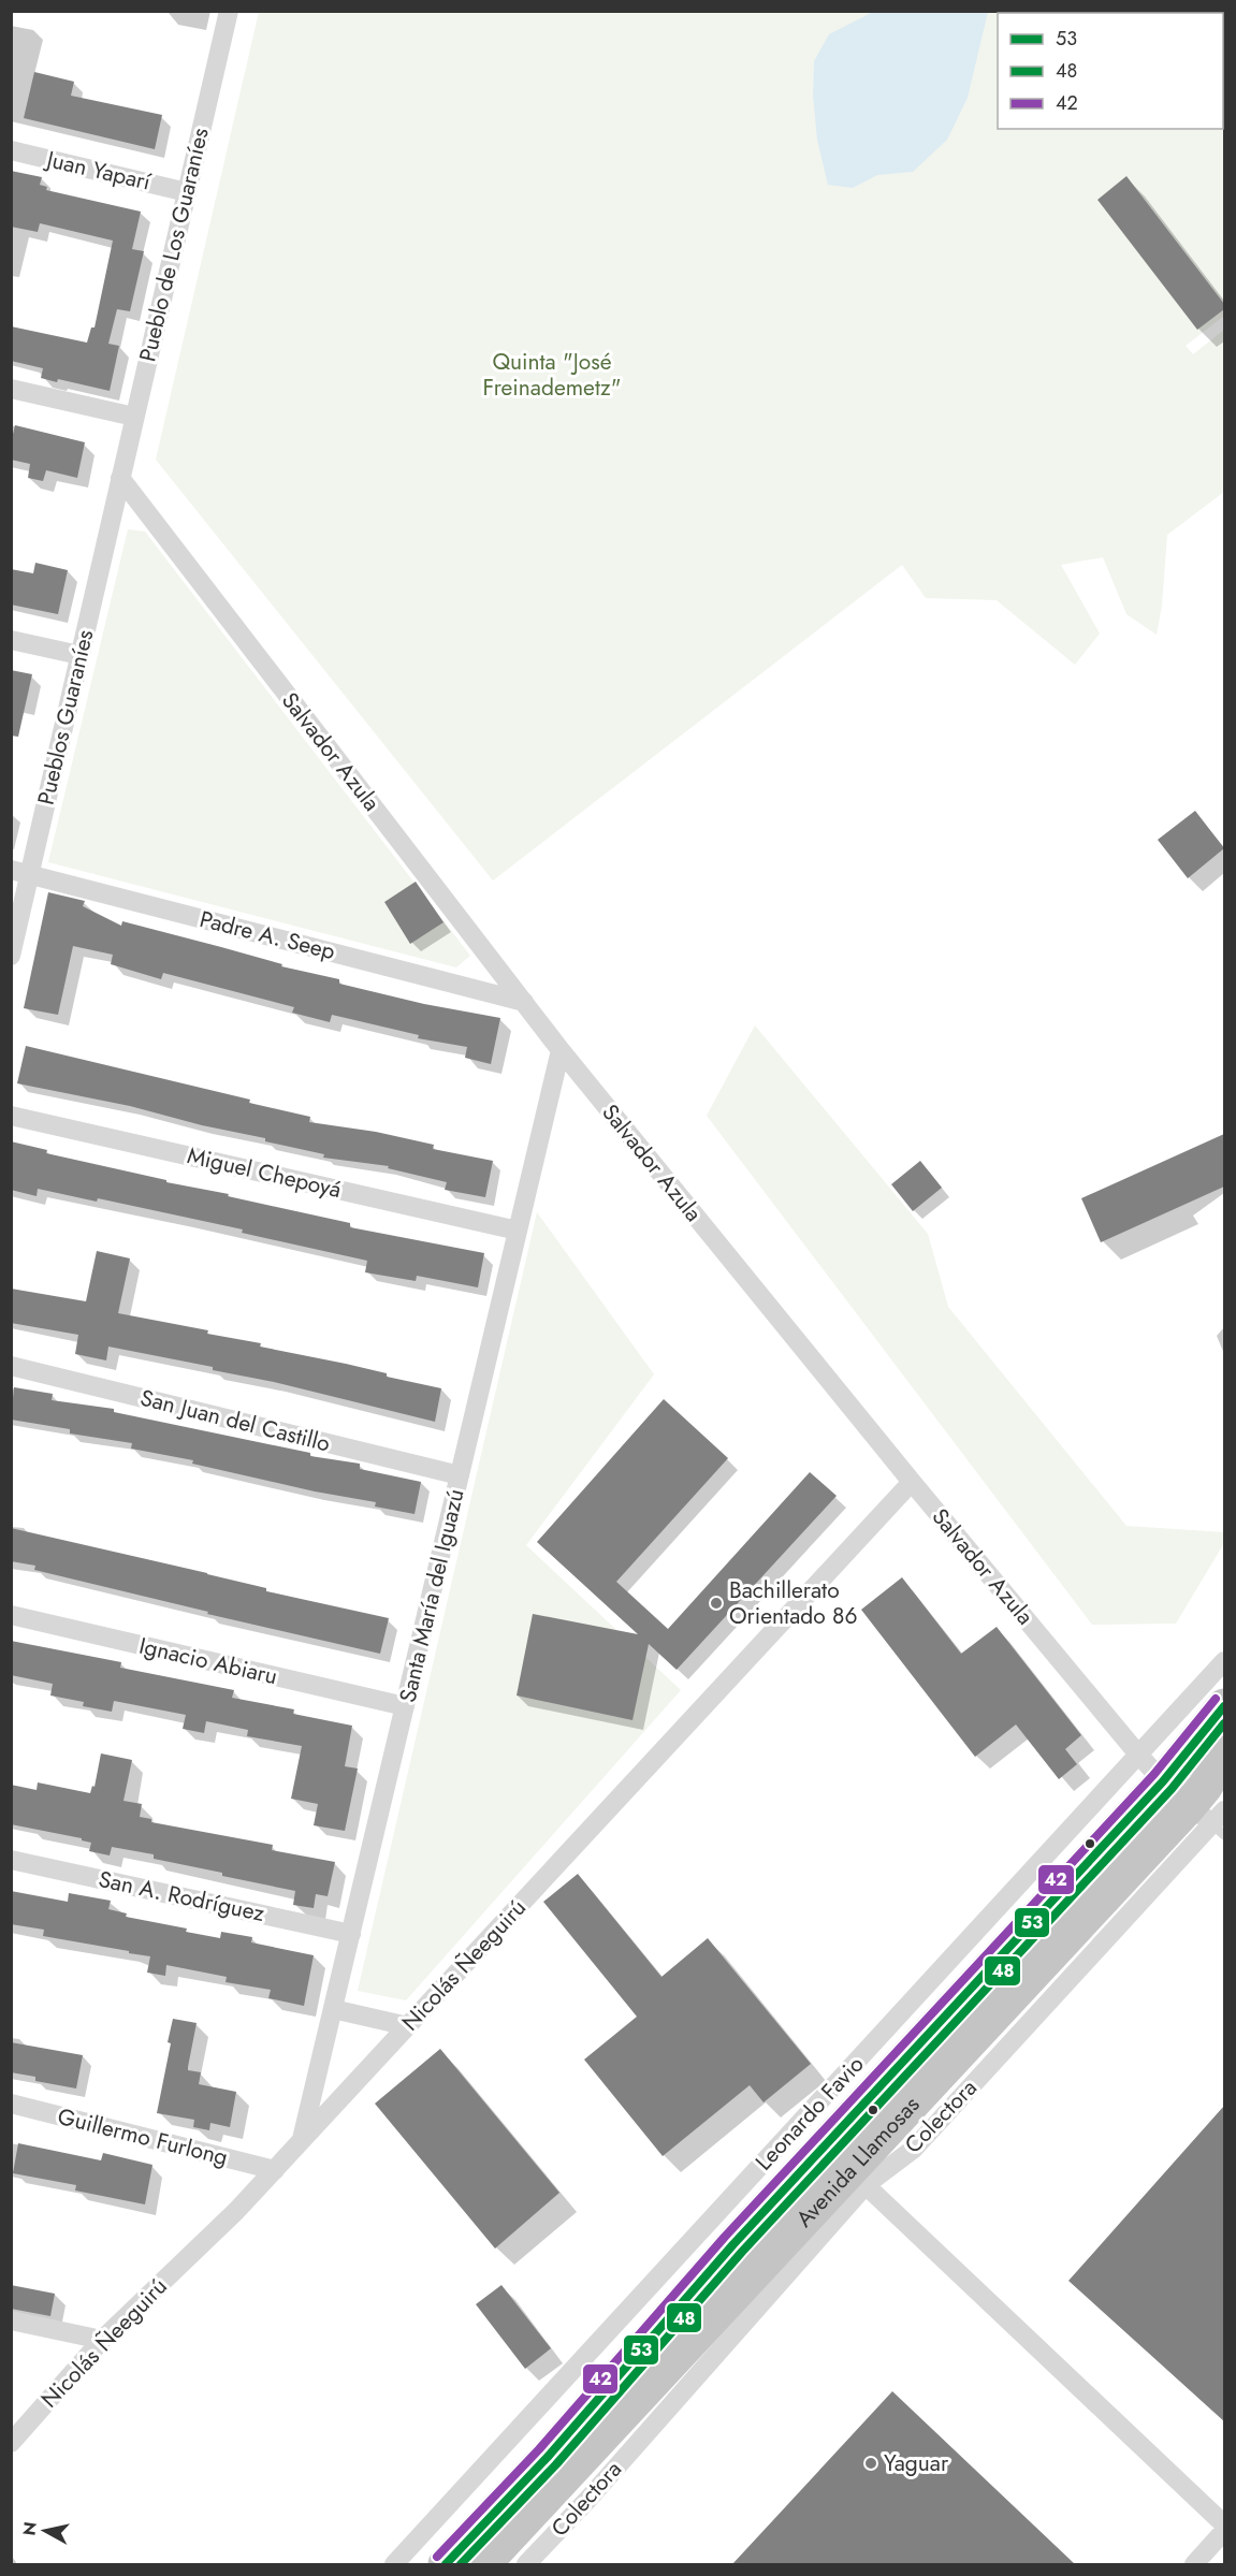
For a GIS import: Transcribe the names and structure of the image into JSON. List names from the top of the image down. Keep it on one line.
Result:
{"streets":{"highway":["Avenida Llamosas"],"street":["Juan Yaparí","Pueblo de Los Guaraníes","Pueblos Guaraníes","Salvador Azula","Padre A. Seep","Miguel Chepoyá","San Juan del Castillo","Santa María del Iguazú","Ignacio Abiaru","San A. Rodríguez","Nicolás Ñeeguirú","Leonardo Favio","Colectora","Guillermo Furlong"]},"crossings":[["Juan Yaparí","Pueblo de Los Guaraníes"],["Pueblo de Los Guaraníes","Pueblos Guaraníes"],["Pueblo de Los Guaraníes","Salvador Azula"],["Pueblos Guaraníes","Salvador Azula"],["Pueblos Guaraníes","Padre A. Seep"],["Salvador Azula","Padre A. Seep"],["Salvador Azula","Santa María del Iguazú"],["Salvador Azula","Nicolás Ñeeguirú"],["Salvador Azula","Leonardo Favio"],["Salvador Azula","Colectora"],["Salvador Azula","Avenida Llamosas"],["Miguel Chepoyá","Santa María del Iguazú"],["San Juan del Castillo","Santa María del Iguazú"],["Santa María del Iguazú","Ignacio Abiaru"],["Santa María del Iguazú","San A. Rodríguez"],["Santa María del Iguazú","Nicolás Ñeeguirú"],["Nicolás Ñeeguirú","Guillermo Furlong"],["Colectora","Avenida Llamosas"]],"parks":["Quinta \"José Freinademetz\""],"places":["Bachillerato Orientado 86","Yaguar"],"lines":["transit line 42","transit line 53","transit line 48"],"legend":["53","48","42"],"north":"left"}
